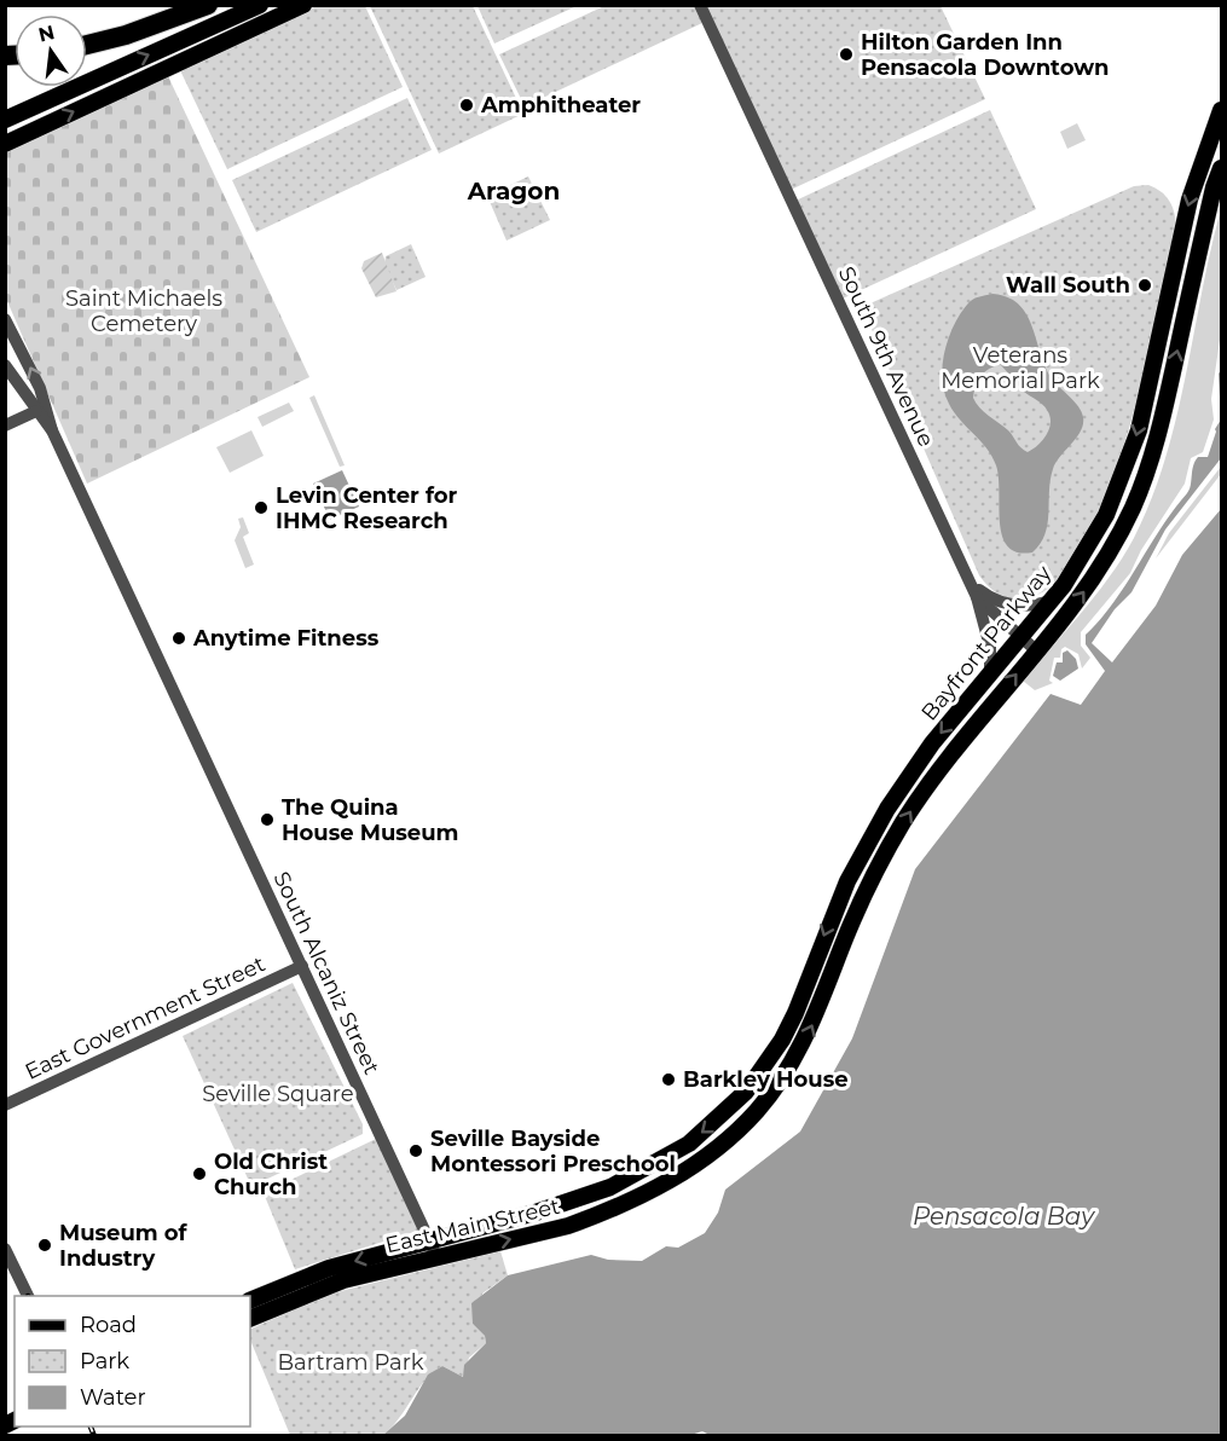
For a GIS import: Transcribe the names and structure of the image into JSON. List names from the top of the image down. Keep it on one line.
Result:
{"streets":{"main road":["Bayfront Parkway","East Main Street"],"street":["South 9th Avenue","South Alcaniz Street","East Government Street"]},"crossings":[["South 9th Avenue","Bayfront Parkway"],["Bayfront Parkway","East Main Street"],["South Alcaniz Street","East Government Street"],["South Alcaniz Street","East Main Street"]],"districts":["Aragon"],"water":["Pensacola Bay"],"parks":["Saint Michaels Cemetery","Veterans Memorial Park","Seville Square","Bartram Park"],"places":["Hilton Garden Inn Pensacola Downtown","Amphitheater","Wall South","Levin Center for IHMC Research","Anytime Fitness","The Quina House Museum","Barkley House","Seville Bayside Montessori Preschool","Old Christ Church","Museum of Industry"],"legend":["Road","Park","Water"],"north":"top"}
